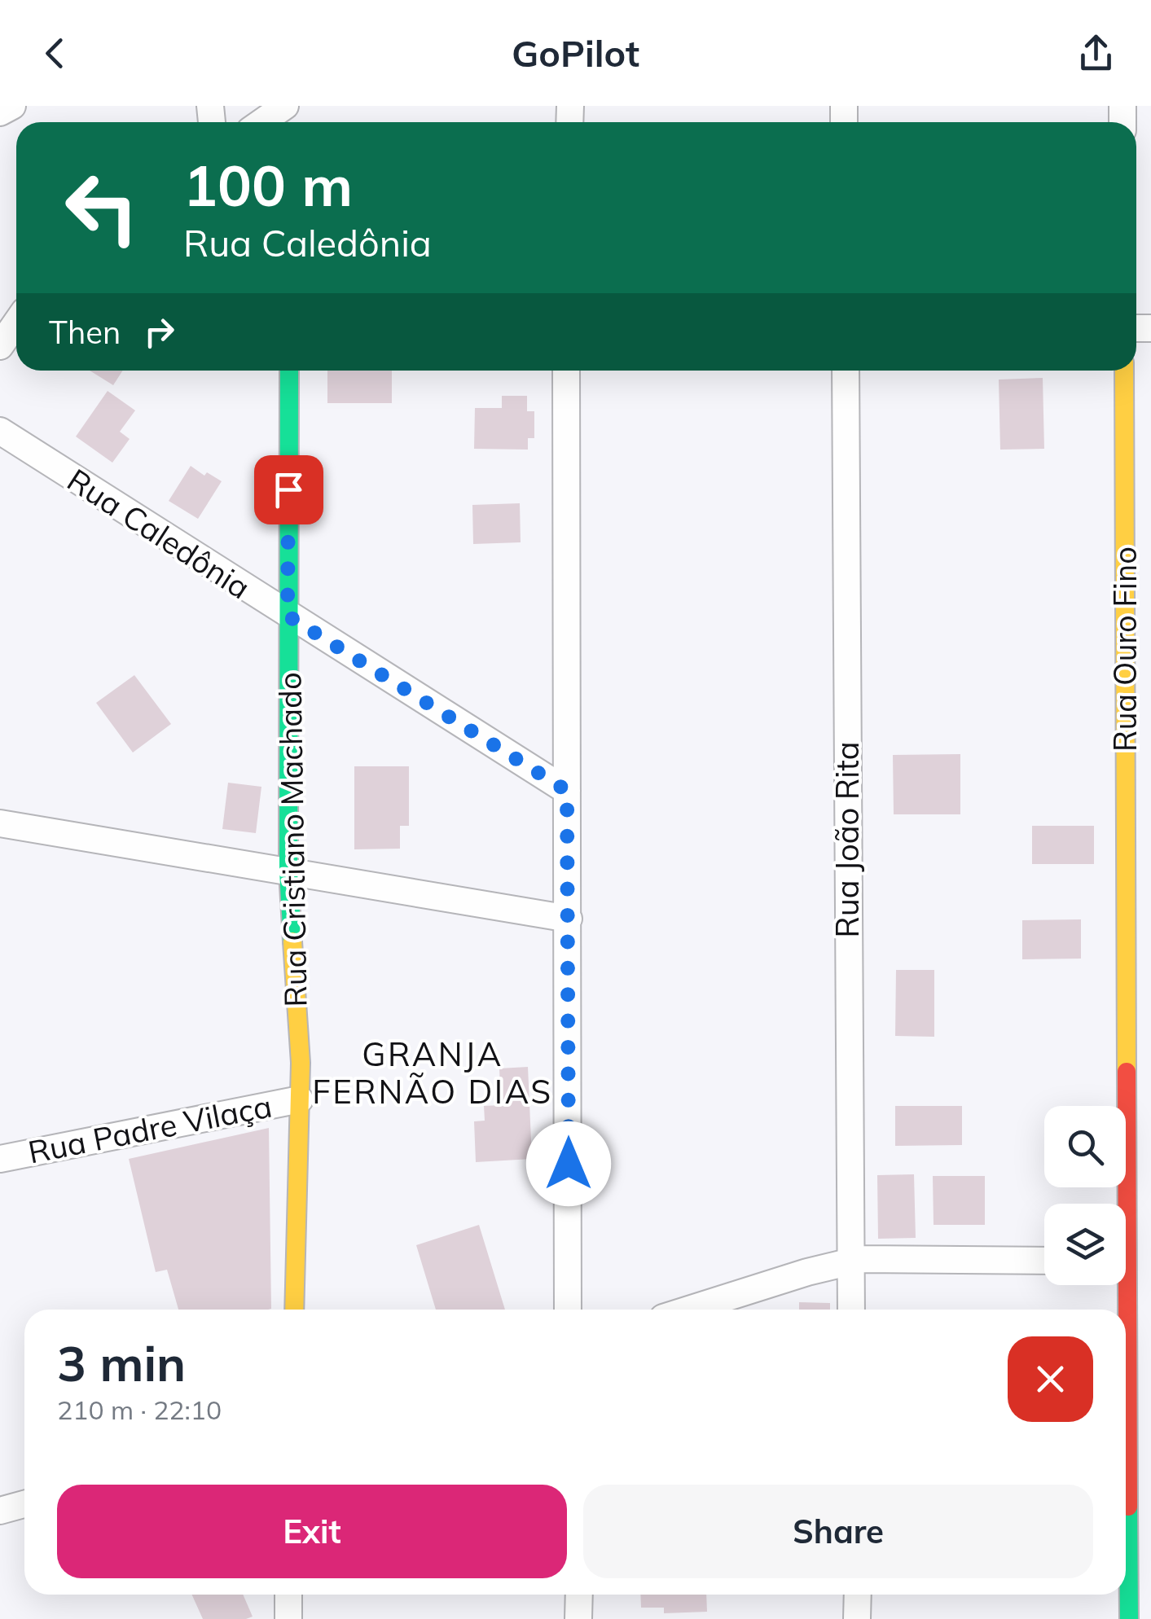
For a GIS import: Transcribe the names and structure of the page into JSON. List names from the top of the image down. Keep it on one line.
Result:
{"streets":{"street":["Rua Caledônia","Rua Ouro Fino","Rua Cristiano Machado","Rua João Rita","Rua Padre Vilaça"]},"crossings":[["Rua Caledônia","Rua Cristiano Machado"],["Rua Cristiano Machado","Rua Padre Vilaça"]],"districts":["GRANJA FERNÃO DIAS"],"page":{"header":"GoPilot","turn":["100 m","Rua Caledônia"],"then":"Then","heading":["3 min","210 m · 22:10"],"buttons":["Exit","Share"]}}
